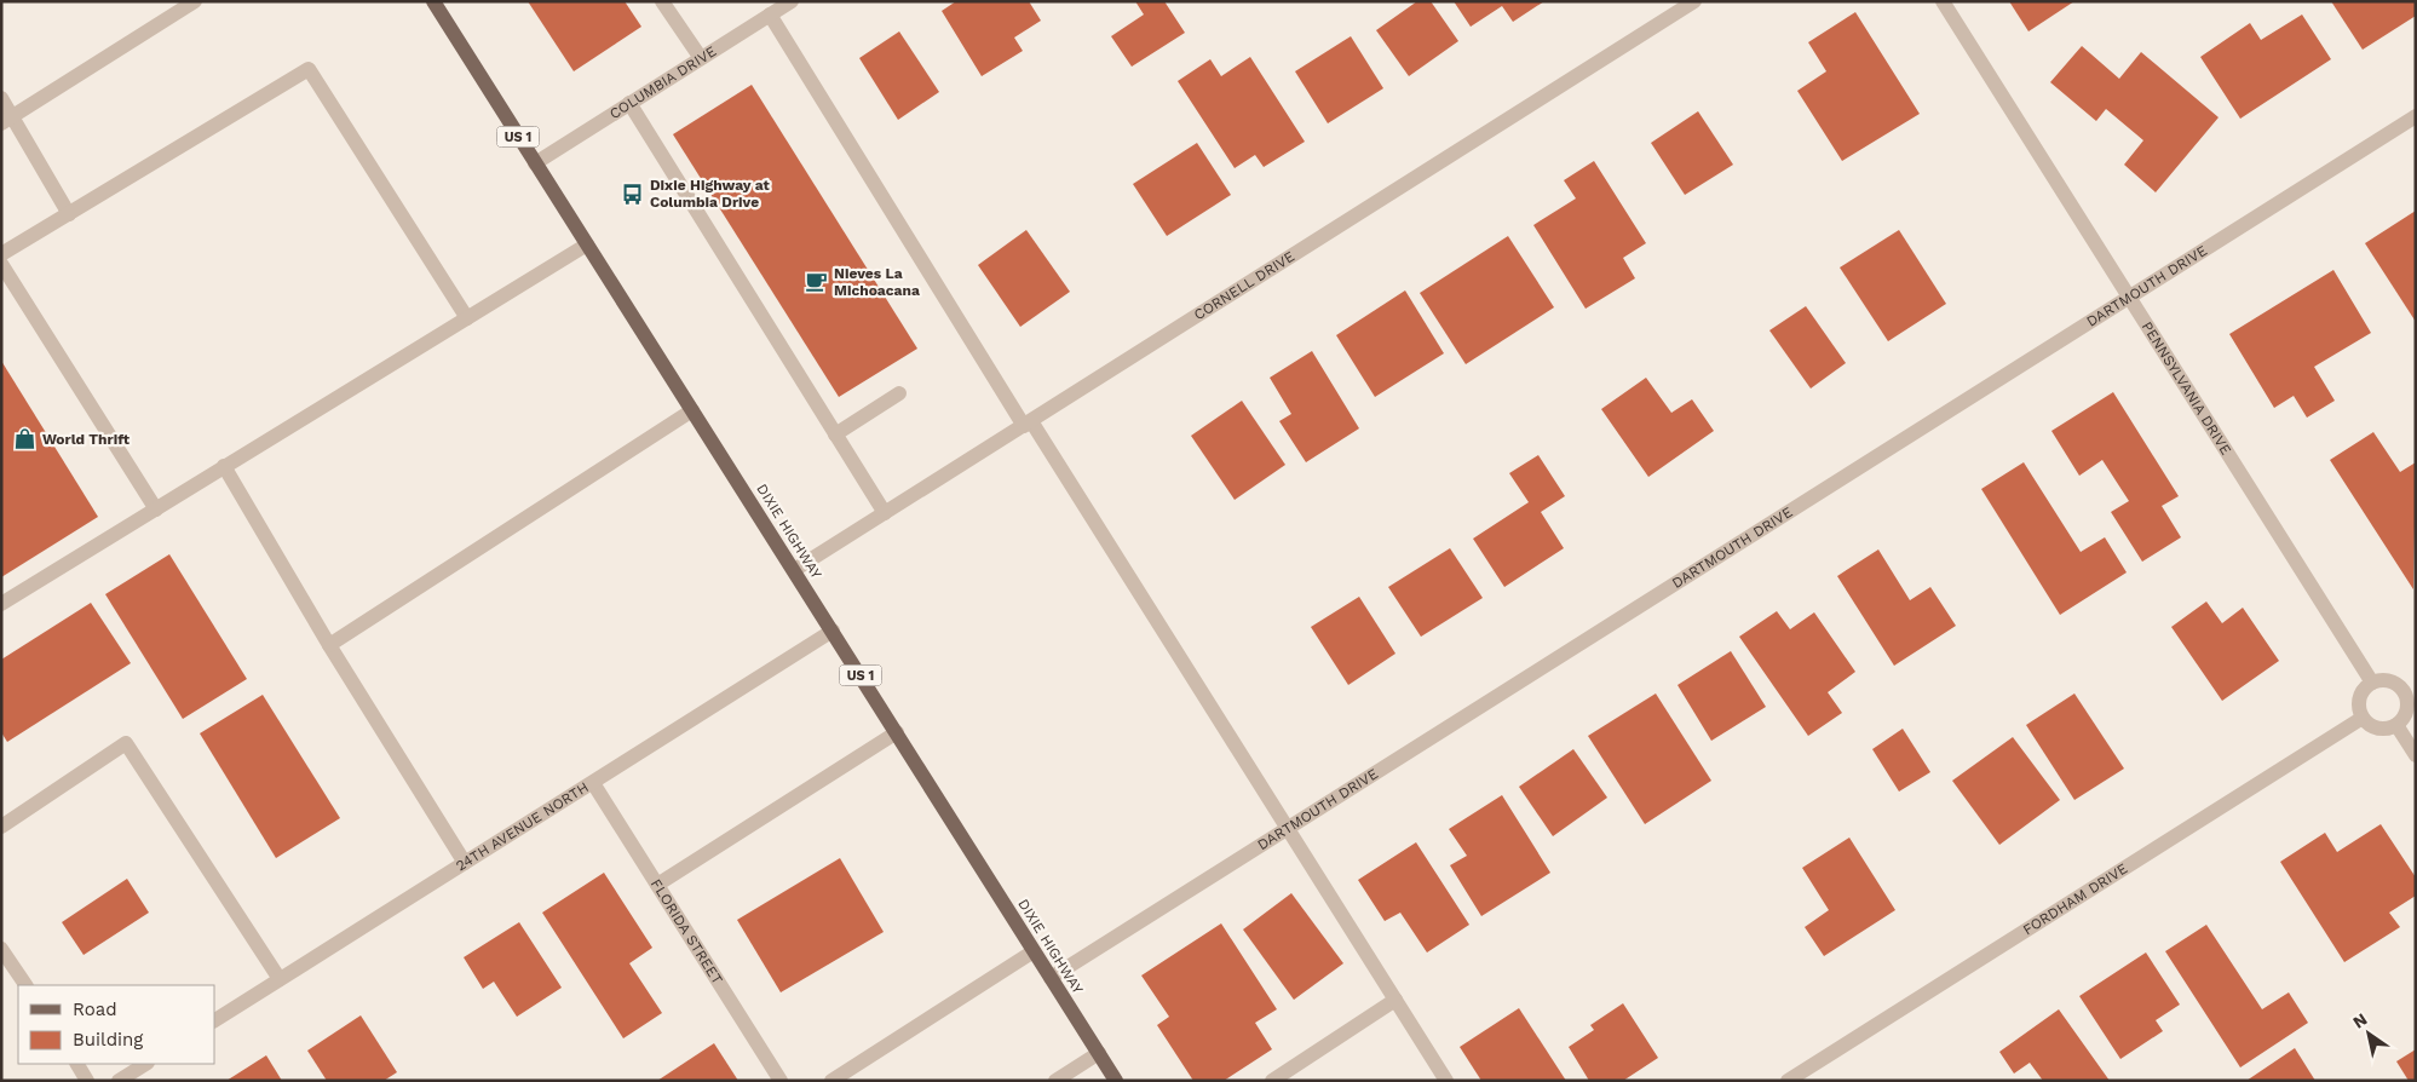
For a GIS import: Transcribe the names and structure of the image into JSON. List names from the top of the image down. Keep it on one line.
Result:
{"streets":{"main road":["US 1","DIXIE HIGHWAY"],"street":["COLUMBIA DRIVE","DARTMOUTH DRIVE","CORNELL DRIVE","PENNSYLVANIA DRIVE","24TH AVENUE NORTH","FORDHAM DRIVE","FLORIDA STREET"]},"crossings":[["COLUMBIA DRIVE","DIXIE HIGHWAY"],["DARTMOUTH DRIVE","PENNSYLVANIA DRIVE"],["DARTMOUTH DRIVE","DIXIE HIGHWAY"],["CORNELL DRIVE","DIXIE HIGHWAY"],["PENNSYLVANIA DRIVE","FORDHAM DRIVE"],["DIXIE HIGHWAY","24TH AVENUE NORTH"],["24TH AVENUE NORTH","FLORIDA STREET"]],"places":{"bus stop":["Dixie Highway at Columbia Drive"],"cafe":["Nieves La Michoacana"],"shop":["World Thrift"]},"legend":["Road","Building"],"north":"top left"}
